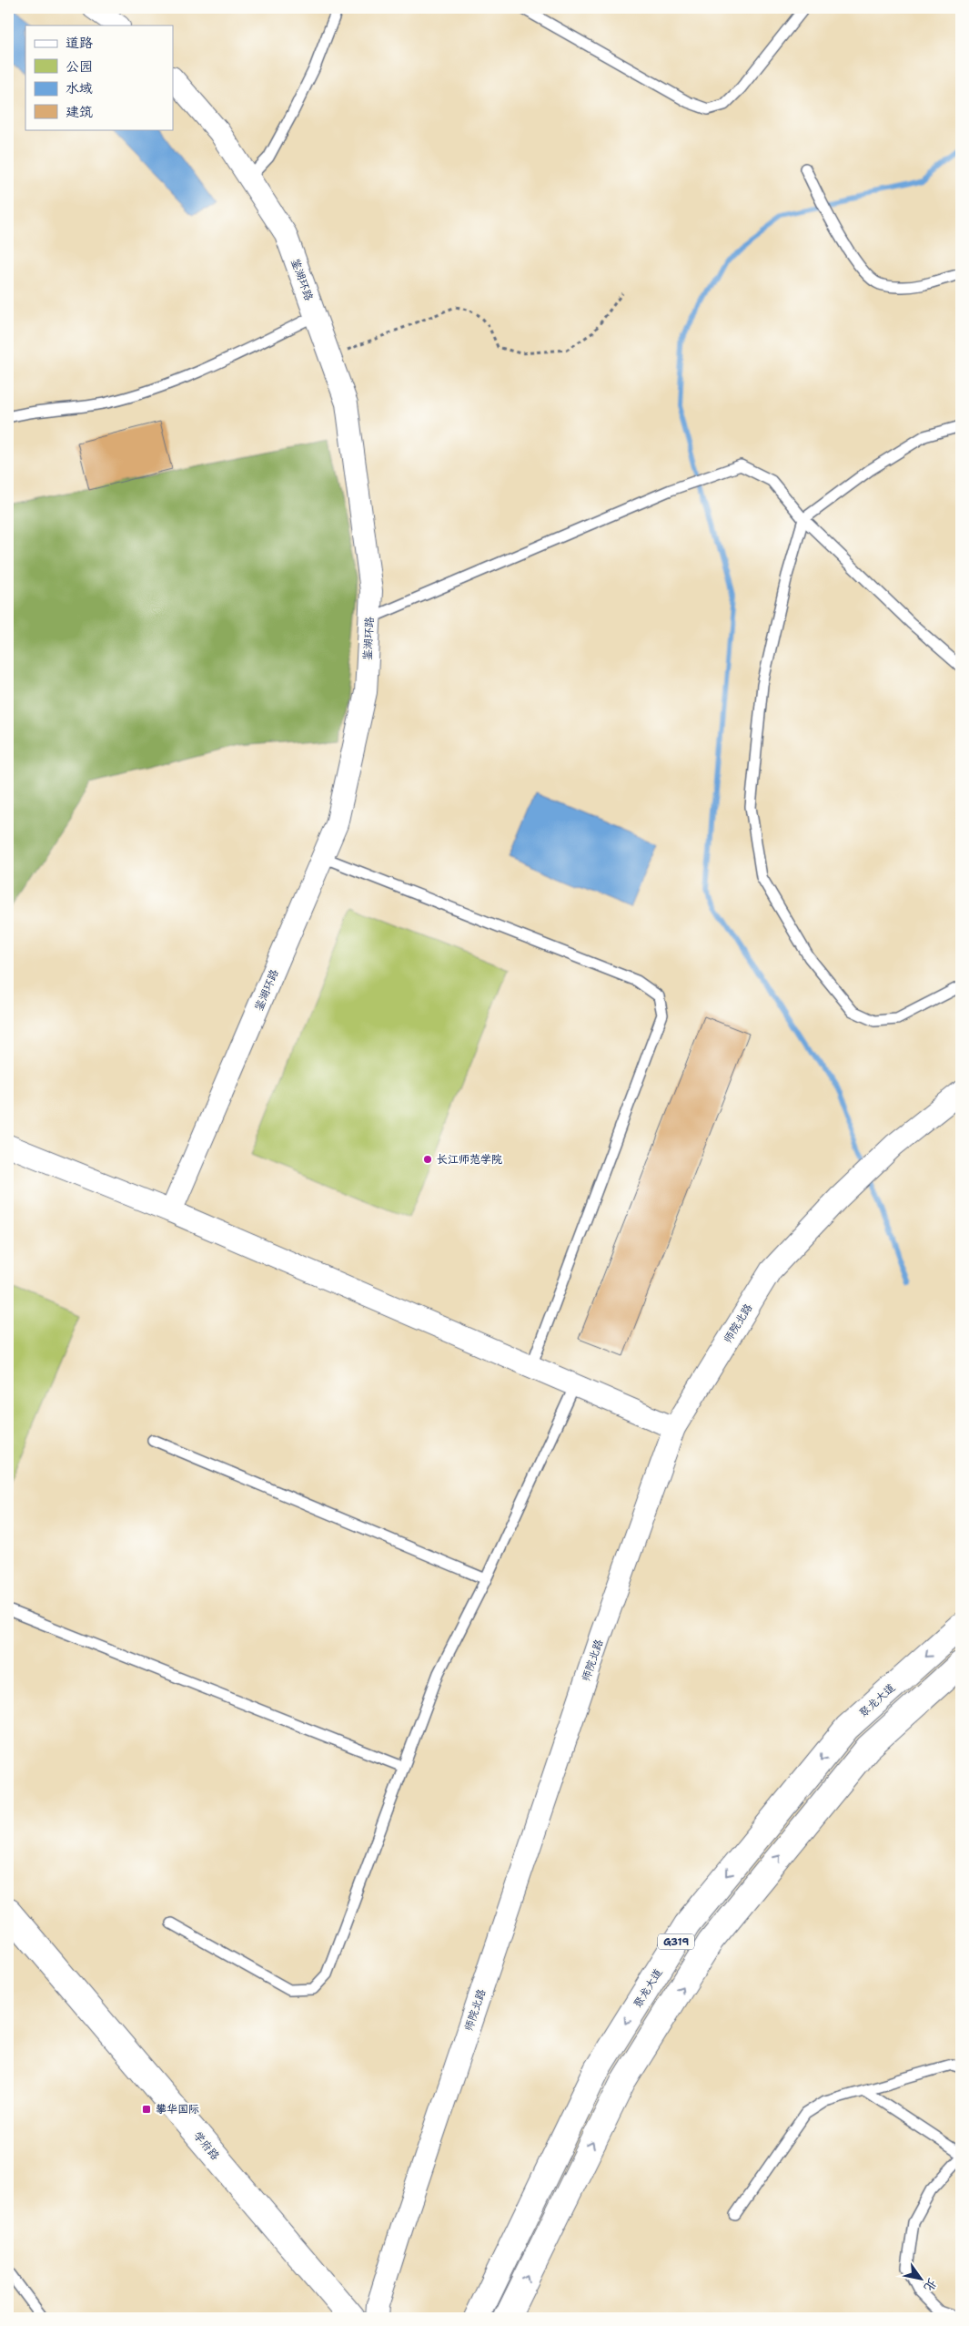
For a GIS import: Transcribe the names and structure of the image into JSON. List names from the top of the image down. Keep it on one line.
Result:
{"streets":{"main road":["聚龙大道","G319","学府路"],"street":["鉴湖环路","师院北路"]},"places":{"other":["长江师范学院"],"transit":["攀华国际"]},"legend":["道路","公园","水域","建筑"],"north":"bottom right"}
